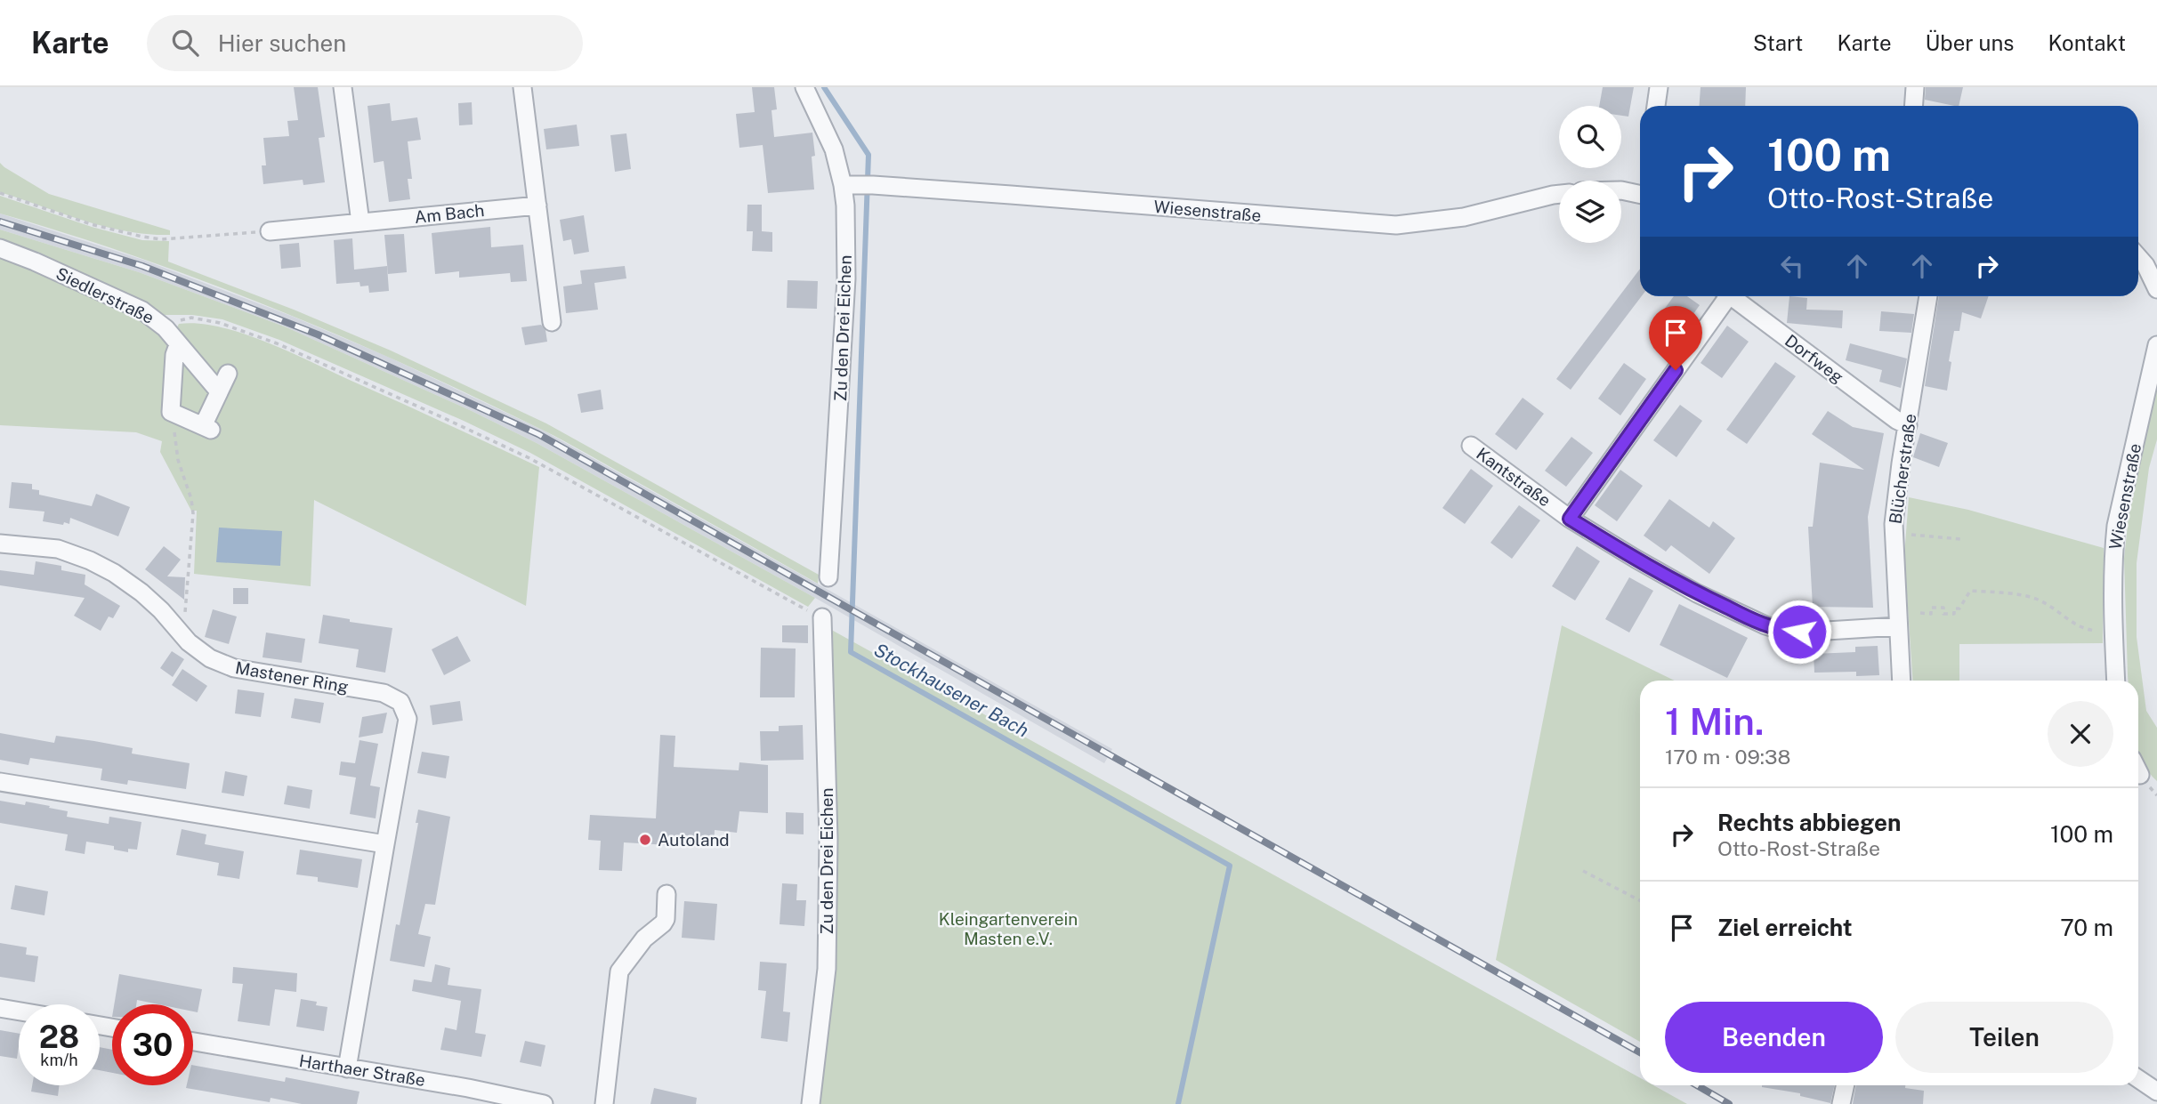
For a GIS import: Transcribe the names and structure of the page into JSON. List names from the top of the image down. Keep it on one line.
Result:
{"streets":{"street":["Wiesenstraße","Am Bach","Siedlerstraße","Zu den Drei Eichen","Dorfweg","Blücherstraße","Kantstraße","Mastener Ring","Harthaer Straße"]},"crossings":[["Wiesenstraße","Zu den Drei Eichen"],["Dorfweg","Blücherstraße"],["Blücherstraße","Kantstraße"],["Mastener Ring","Harthaer Straße"]],"water":["Stockhausener Bach"],"parks":["Kleingartenverein Masten e.V."],"places":["Autoland"],"page":{"header":"Karte","search":"Hier suchen","nav":["Start","Karte","Über uns","Kontakt"],"turn":["100 m","Otto-Rost-Straße"],"heading":["1 Min.","170 m · 09:38"],"list":[{"name":"Rechts abbiegen","note":"Otto-Rost-Straße","value":"100 m"},{"name":"Ziel erreicht","value":"70 m"}],"buttons":["Beenden","Teilen"],"speed":"28 km/h","limit":"30"}}
